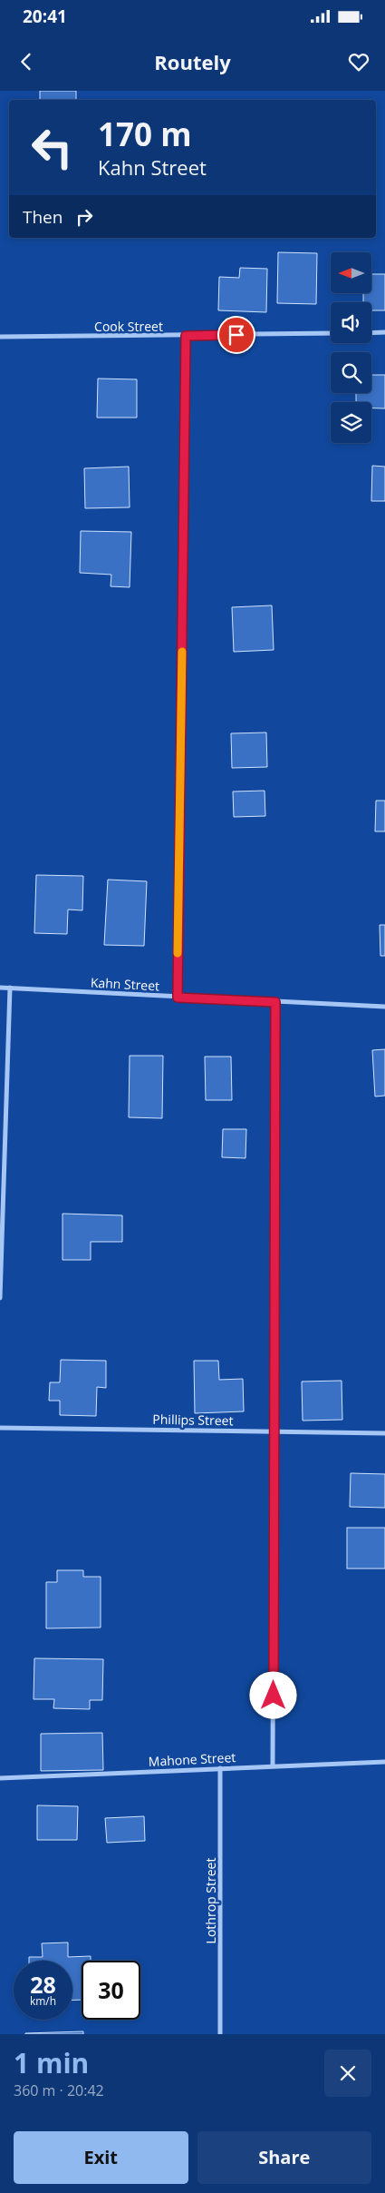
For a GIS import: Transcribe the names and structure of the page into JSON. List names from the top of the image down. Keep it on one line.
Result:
{"streets":{"street":["Cook Street","Kahn Street","Phillips Street","Mahone Street","Lothrop Street"]},"crossings":[["Mahone Street","Lothrop Street"]],"north":"left","page":{"status":"20:41","header":"Routely","turn":["170 m","Kahn Street"],"then":"Then","speed":"28 km/h","limit":"30","heading":["1 min","360 m · 20:42"],"buttons":["Exit","Share"]}}
